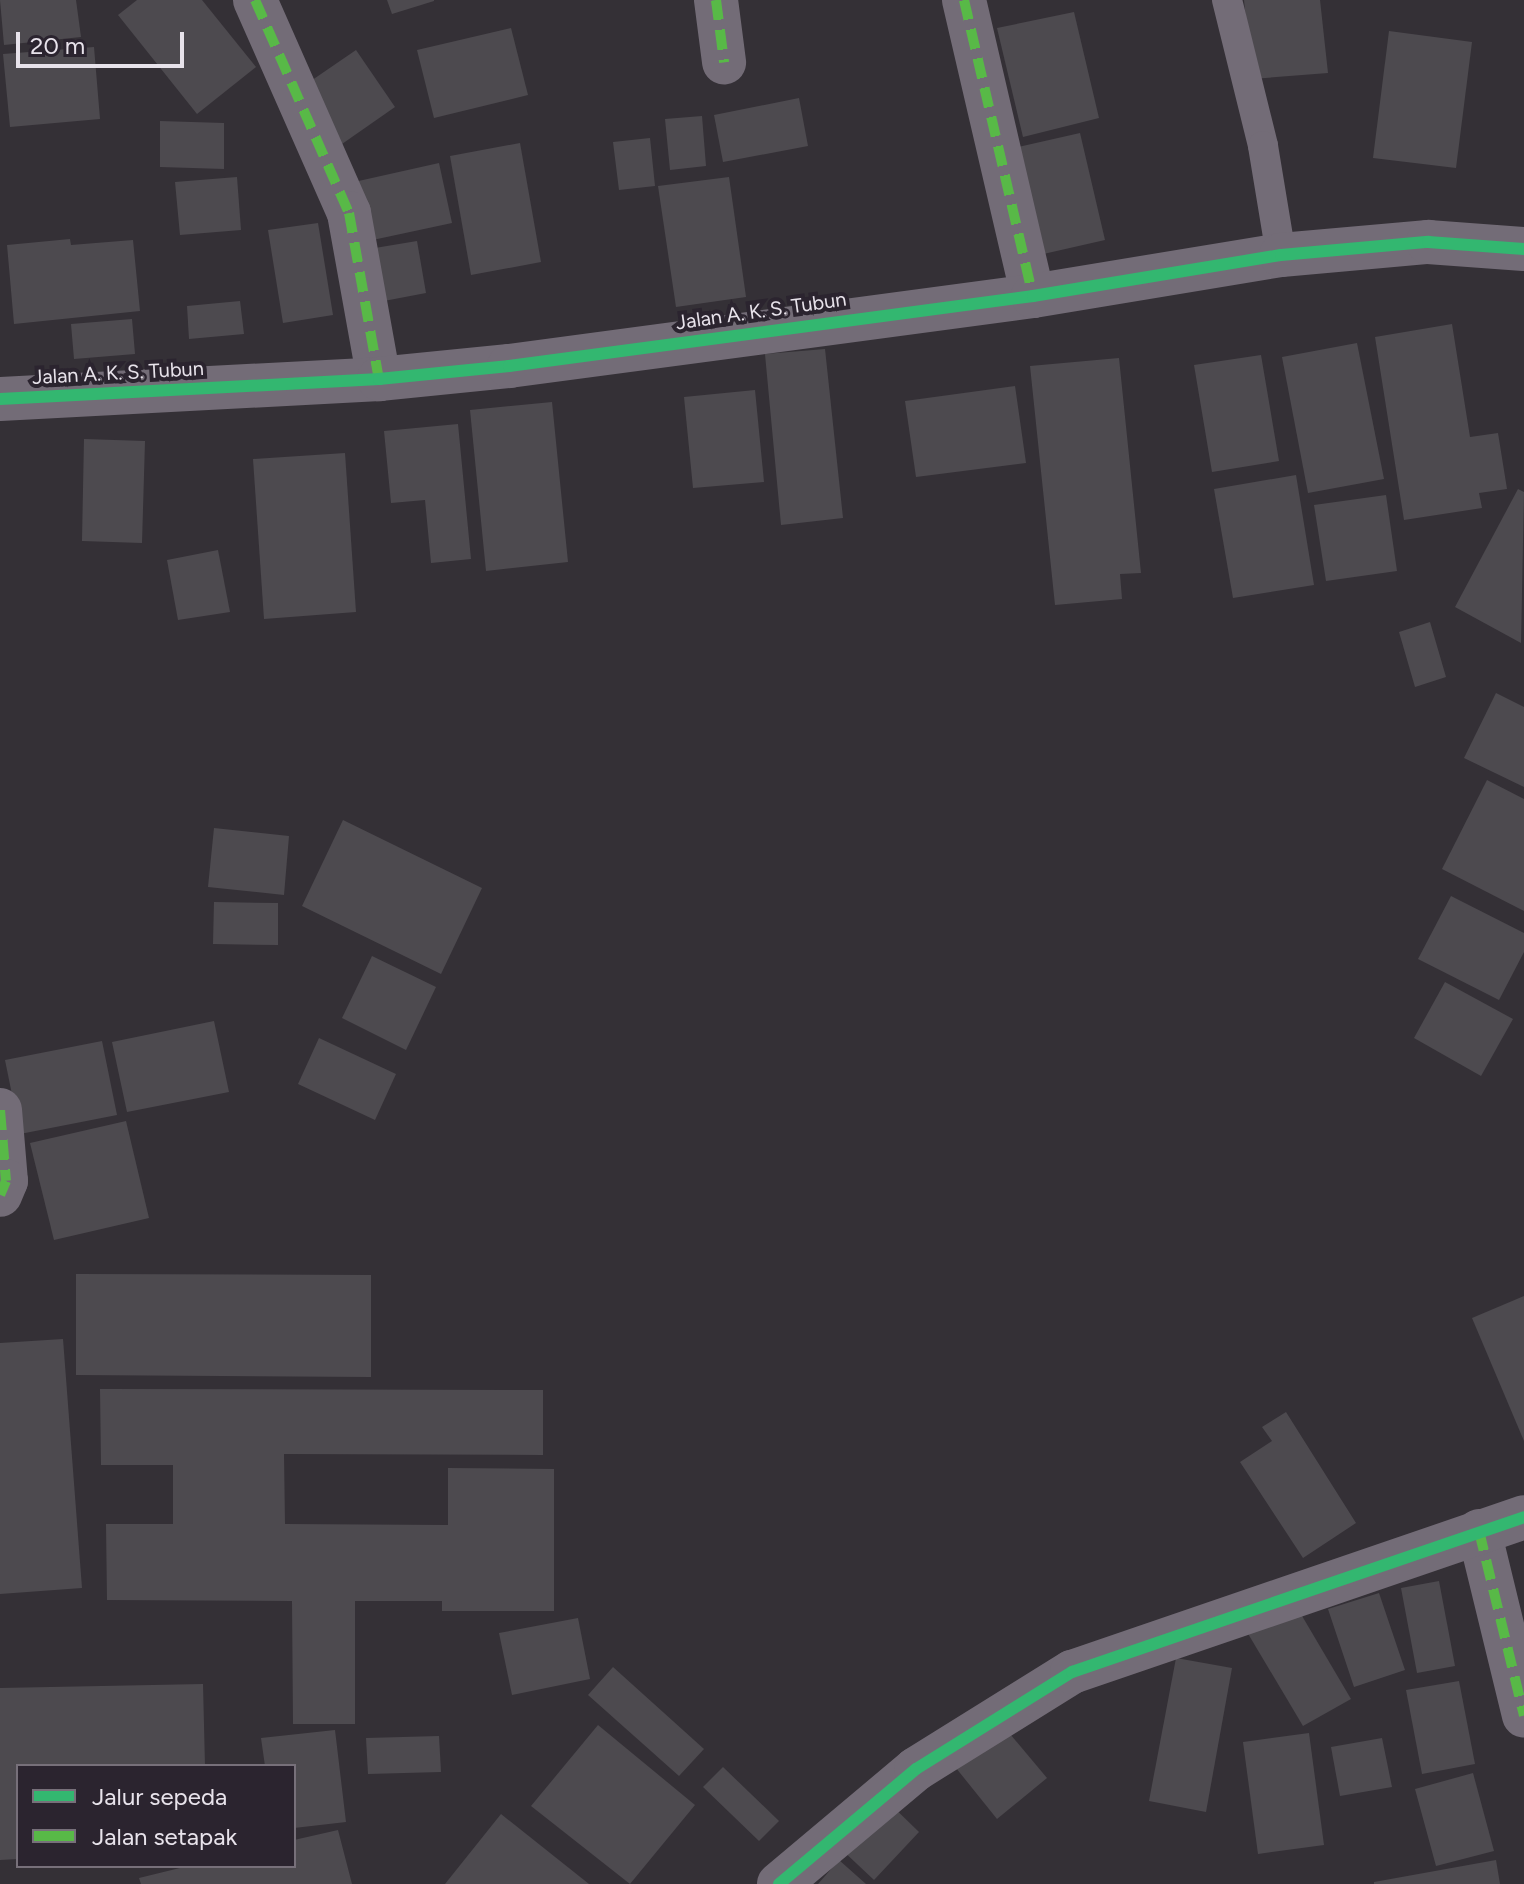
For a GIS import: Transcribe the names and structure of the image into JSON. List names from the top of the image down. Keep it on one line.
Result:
{"streets":{"street":["Jalan A. K. S. Tubun"]},"legend":["Jalur sepeda","Jalan setapak"],"scale_bar":"20 m"}
